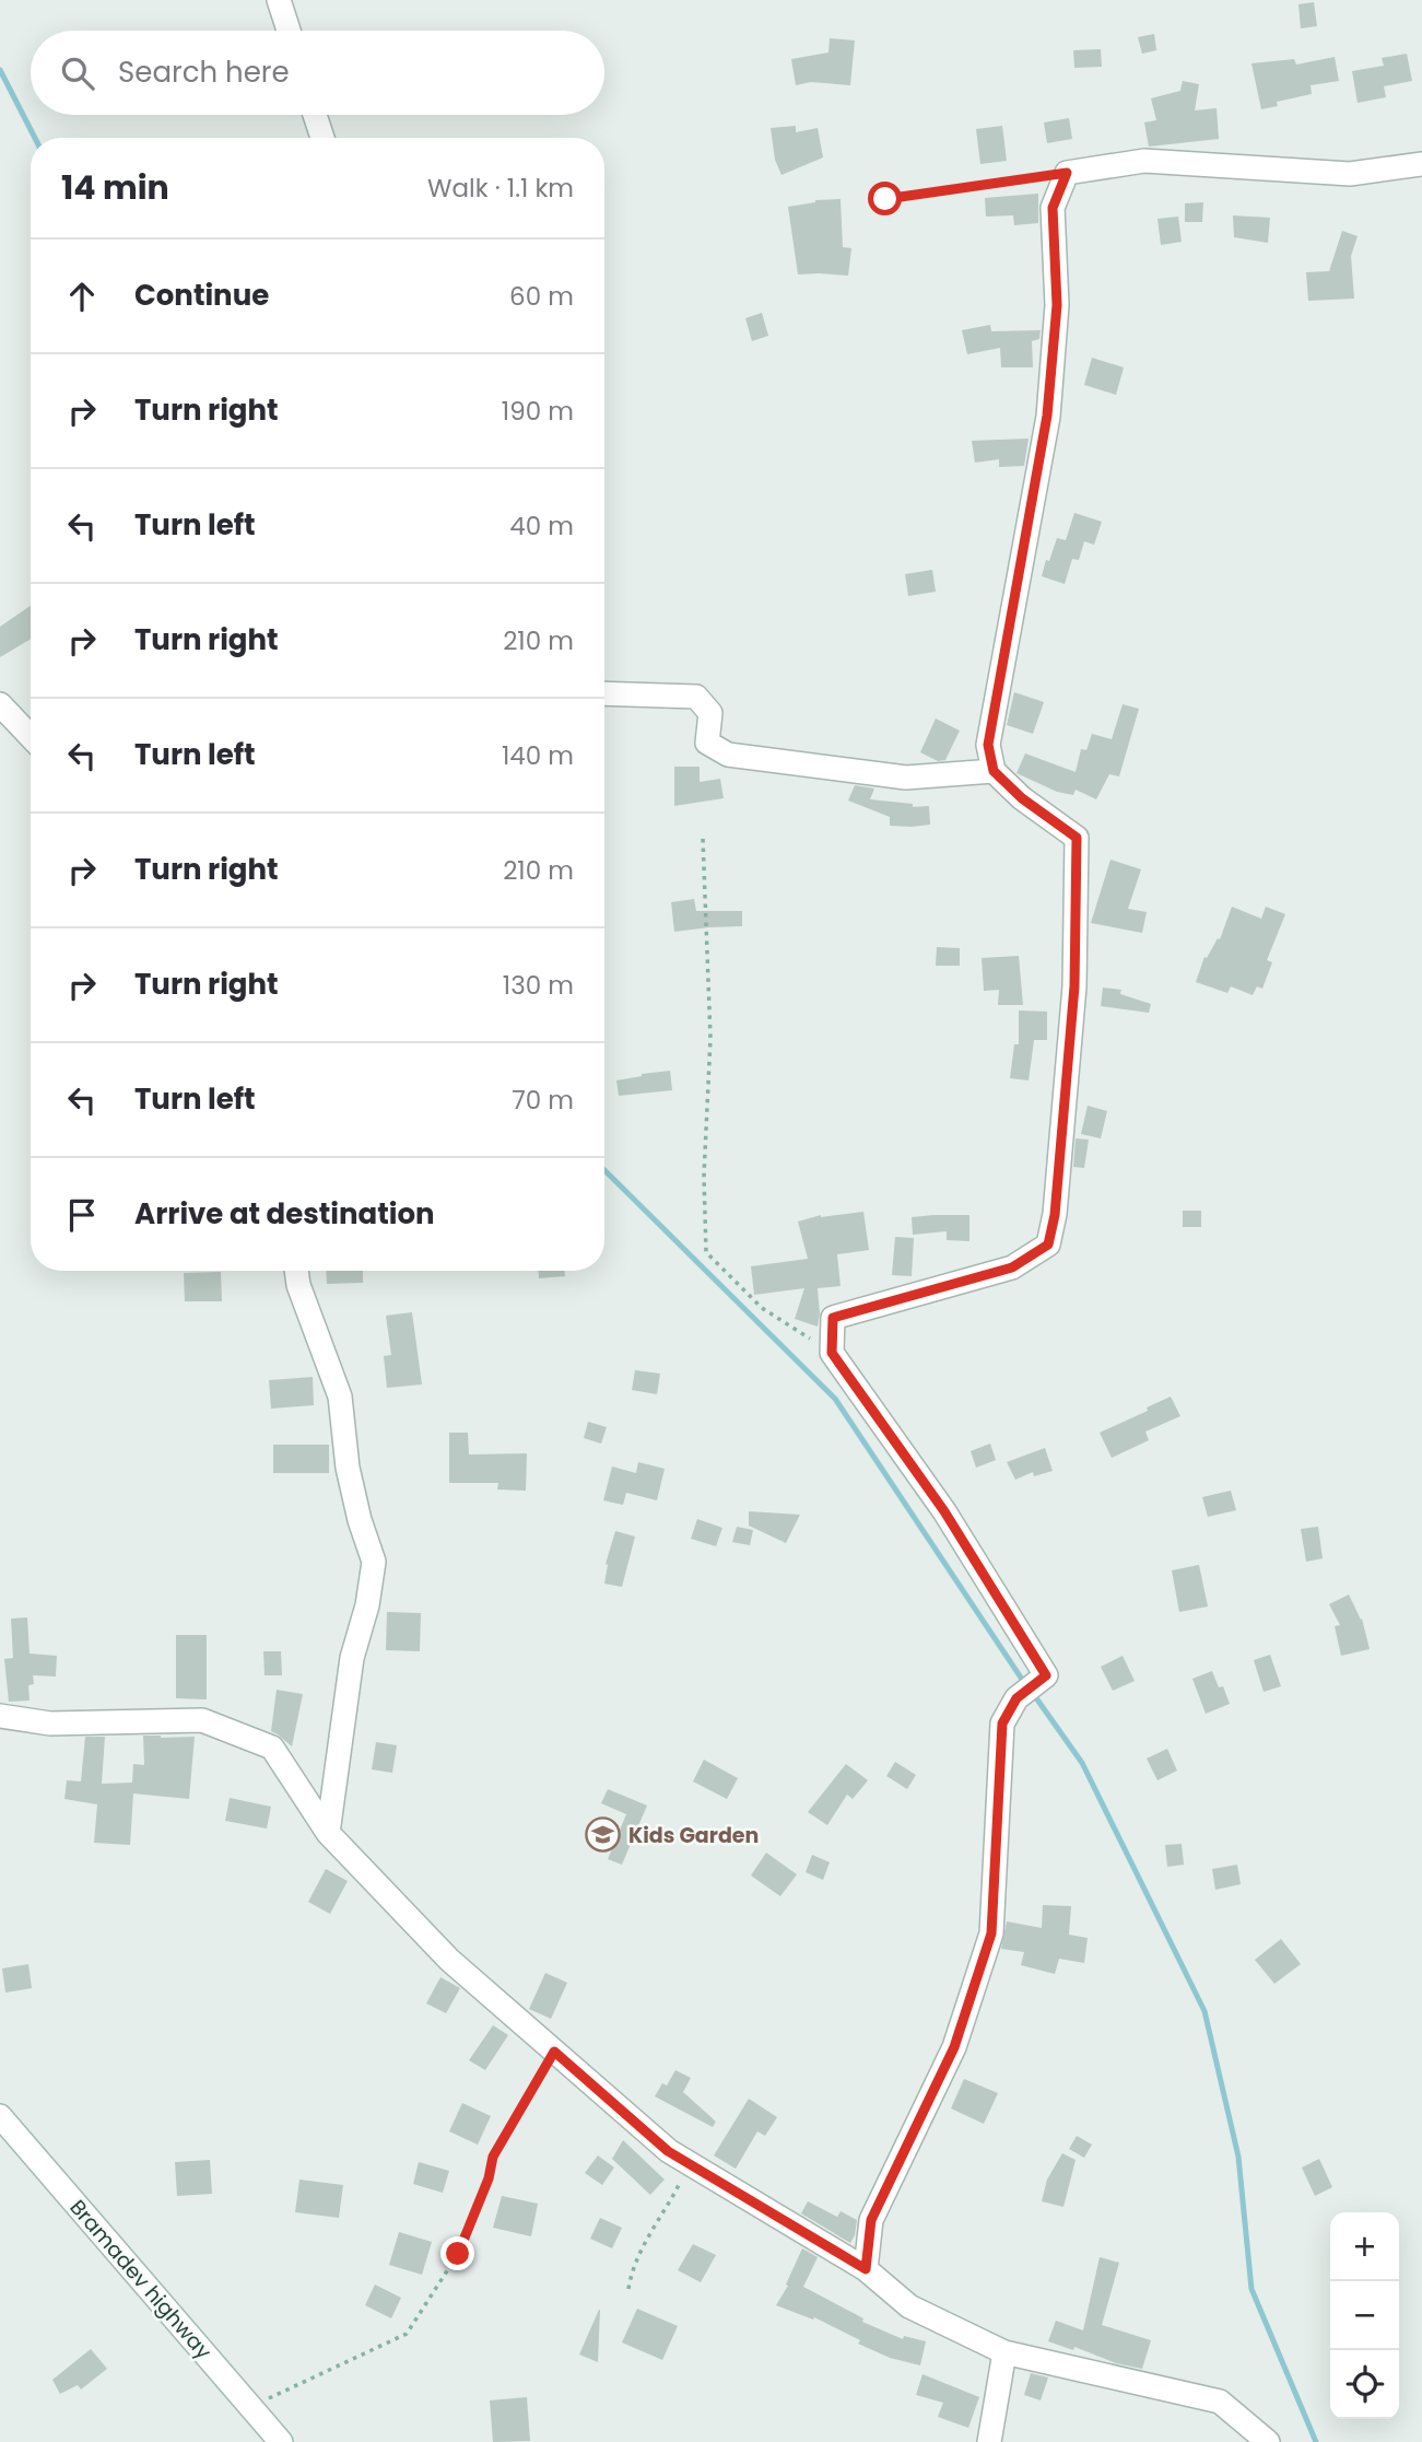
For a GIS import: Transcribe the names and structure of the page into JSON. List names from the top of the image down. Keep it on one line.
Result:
{"streets":{"street":["Bramadev highway"]},"places":{"school or university":["Kids Garden"]},"page":{"search":"Search here","heading":["14 min","Walk · 1.1 km"],"list":[["Continue","60 m"],["Turn right","190 m"],["Turn left","40 m"],["Turn right","210 m"],["Turn left","140 m"],["Turn right","210 m"],["Turn right","130 m"],["Turn left","70 m"],"Arrive at destination"],"map_buttons":["+","−"]}}
